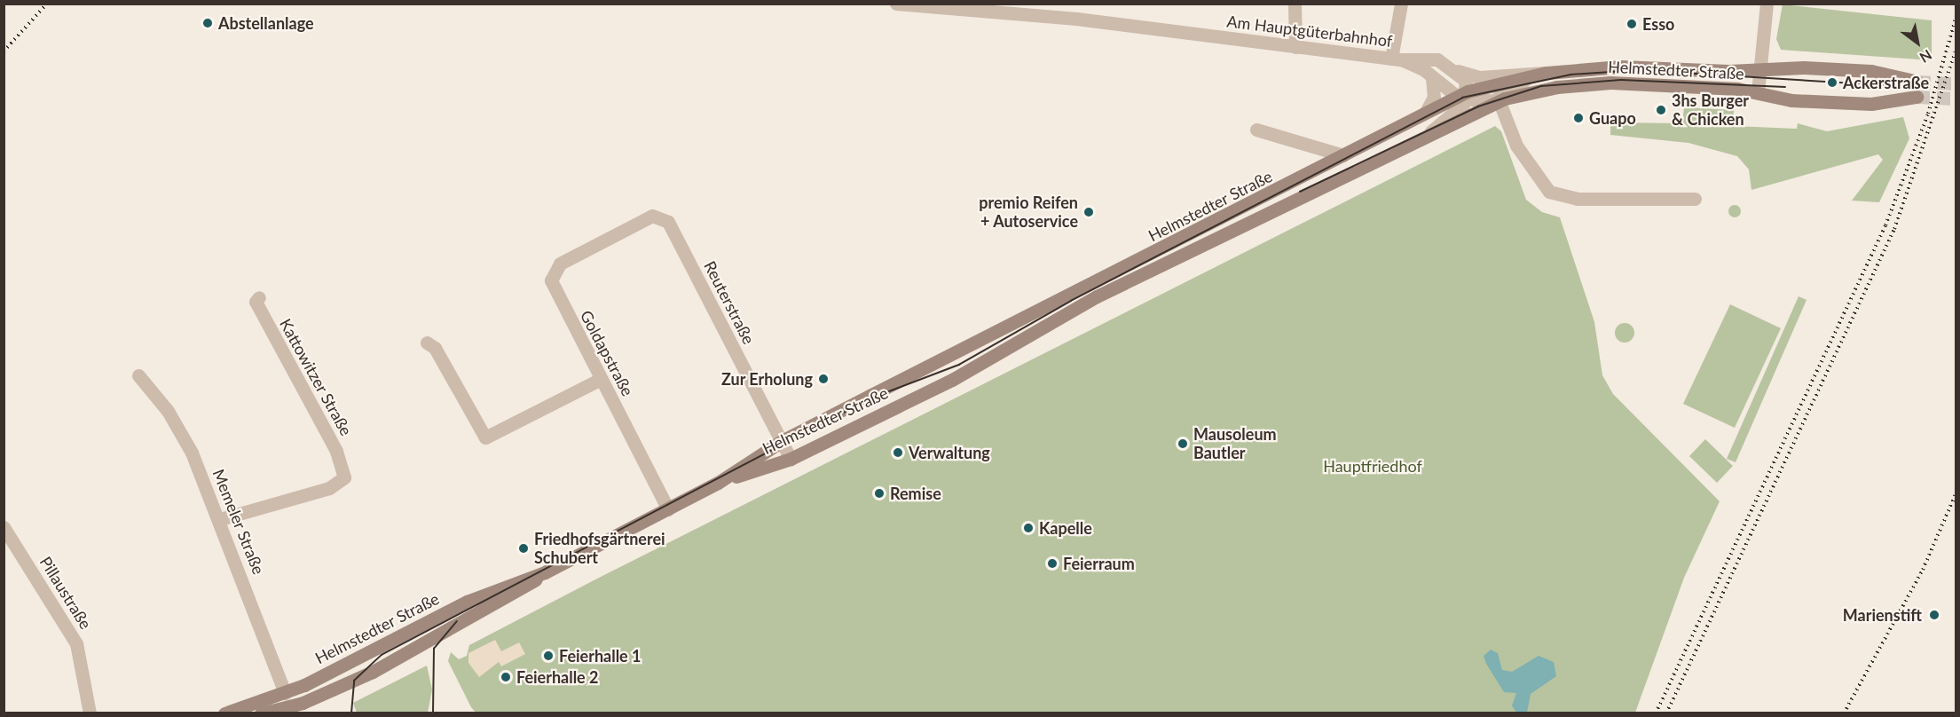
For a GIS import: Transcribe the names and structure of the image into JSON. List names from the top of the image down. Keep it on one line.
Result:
{"streets":{"main road":["Helmstedter Straße"],"street":["Am Hauptgüterbahnhof","Reuterstraße","Goldapstraße","Kattowitzer Straße","Memeler Straße","Pillaustraße"]},"crossings":[["Am Hauptgüterbahnhof","Helmstedter Straße"],["Helmstedter Straße","Reuterstraße"],["Helmstedter Straße","Goldapstraße"],["Helmstedter Straße","Memeler Straße"],["Reuterstraße","Goldapstraße"],["Kattowitzer Straße","Memeler Straße"]],"parks":["Hauptfriedhof"],"places":["Abstellanlage","Esso","Ackerstraße","3hs Burger & Chicken","Guapo","premio Reifen + Autoservice","Zur Erholung","Mausoleum Bautler","Verwaltung","Remise","Kapelle","Friedhofsgärtnerei Schubert","Feierraum","Marienstift","Feierhalle 1","Feierhalle 2"],"north":"bottom right"}
